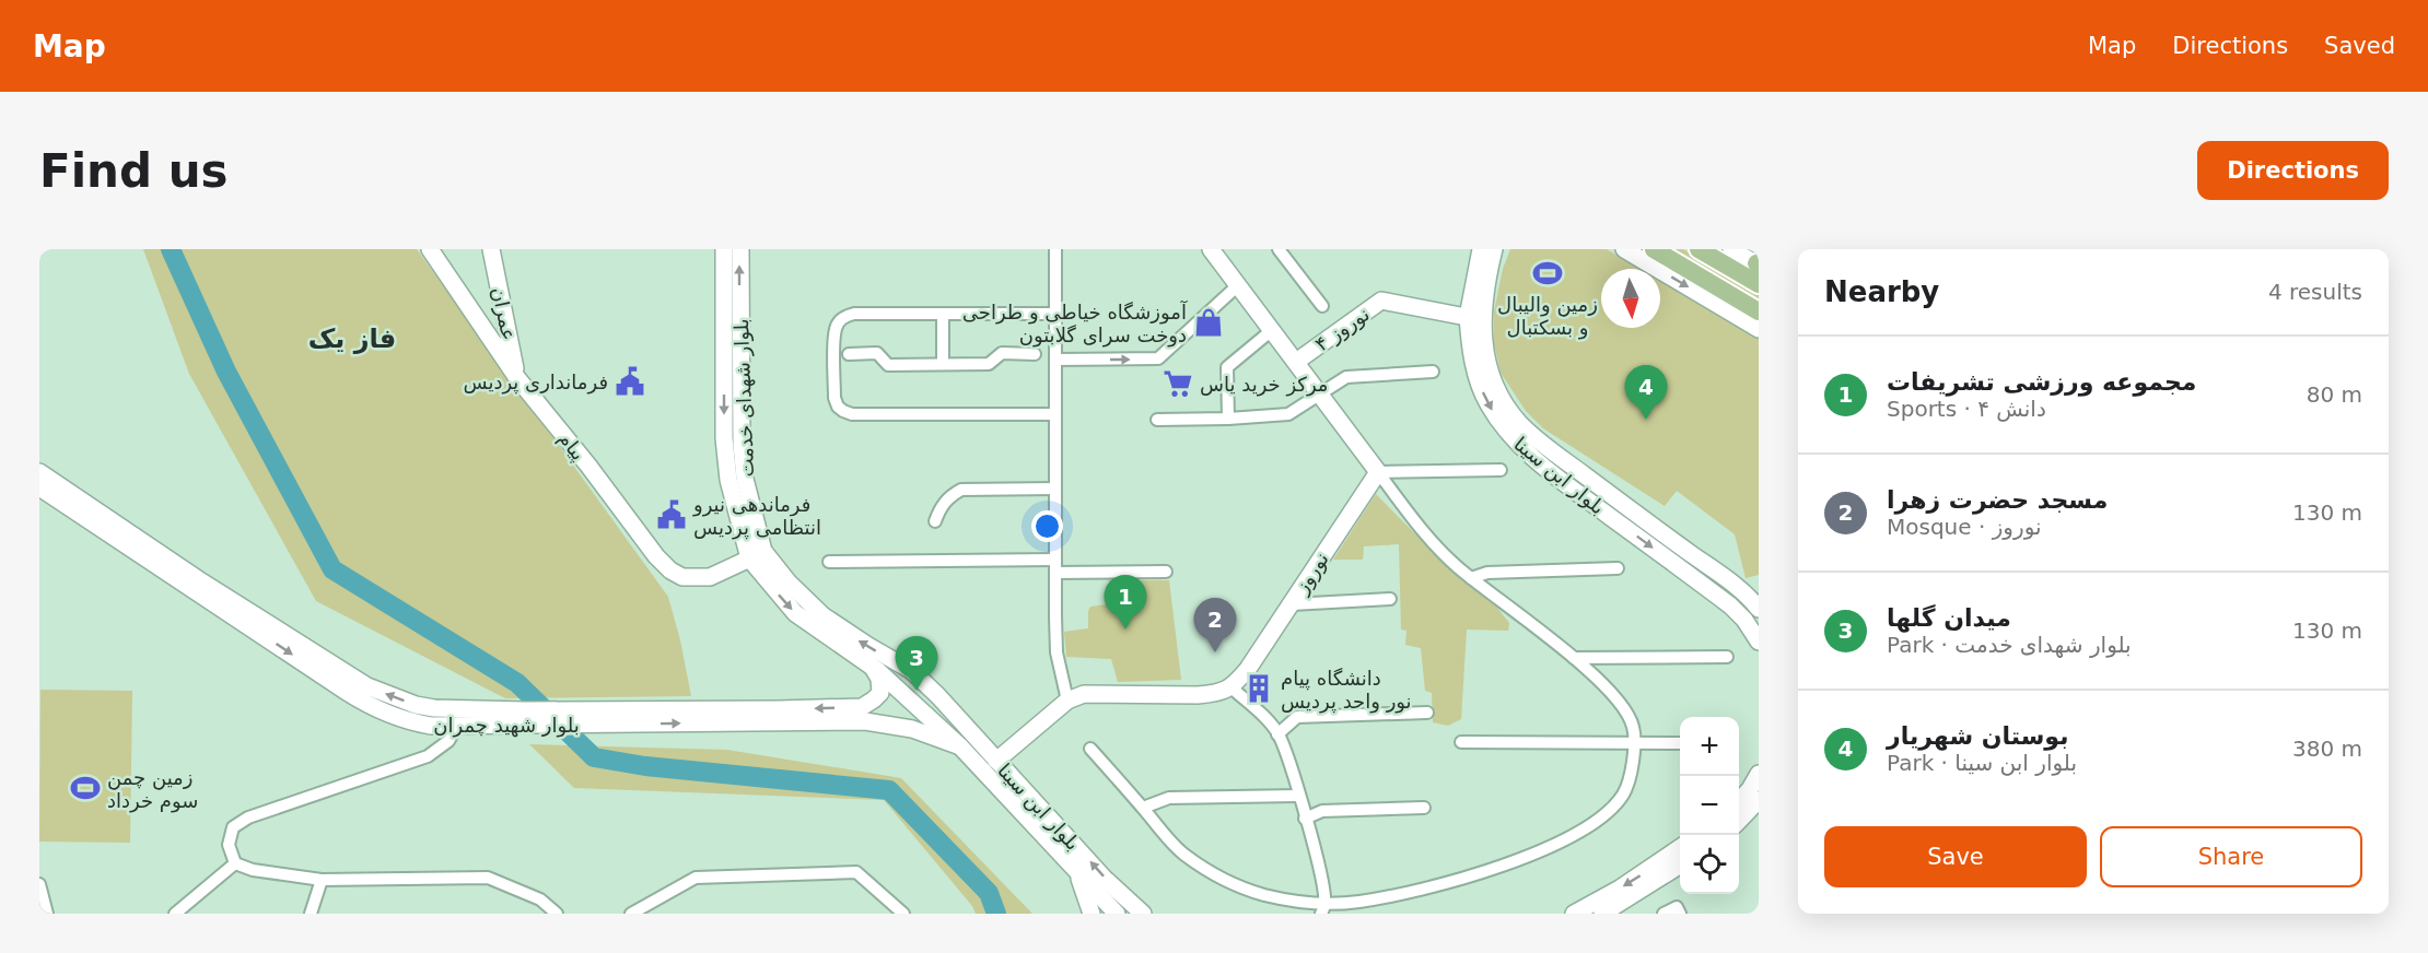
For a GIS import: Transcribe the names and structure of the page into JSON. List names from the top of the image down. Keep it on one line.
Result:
{"streets":{"main road":["عمران","نوروز ۴","بلوار شهدای خدمت","پیام","بلوار ابن سینا","نوروز","بلوار شهید چمران"]},"crossings":[["عمران","پیام"],["نوروز ۴","بلوار ابن سینا"],["بلوار شهدای خدمت","پیام"],["بلوار شهدای خدمت","بلوار ابن سینا"],["بلوار شهدای خدمت","بلوار شهید چمران"],["بلوار ابن سینا","بلوار شهید چمران"]],"districts":["فاز یک"],"places":{"sports":["زمین والیبال و بسکتبال","زمین چمن سوم خرداد"],"shop":["آموزشگاه خیاطی و طراحی دوخت سرای گلابتون"],"public building":["فرمانداری پردیس","فرماندهی نیرو انتظامی پردیس"],"supermarket":["مرکز خرید یاس"],"building":["دانشگاه پیام نور واحد پردیس"]},"north":"bottom","page":{"header":"Map","nav":["Map","Directions","Saved"],"buttons":["Directions",["Save","Share"]],"title":"Find us","heading":["Nearby","4 results"],"list":[{"mark":"1","name":"مجموعه ورزشی تشریفات","note":"Sports · دانش ۴","value":"80 m"},{"mark":"2","name":"مسجد حضرت زهرا","note":"Mosque · نوروز","value":"130 m"},{"mark":"3","name":"میدان گلها","note":"Park · بلوار شهدای خدمت","value":"130 m"},{"mark":"4","name":"بوستان شهریار","note":"Park · بلوار ابن سینا","value":"380 m"}],"pins":["4","1","2","3"],"map_buttons":["+","−"]}}
